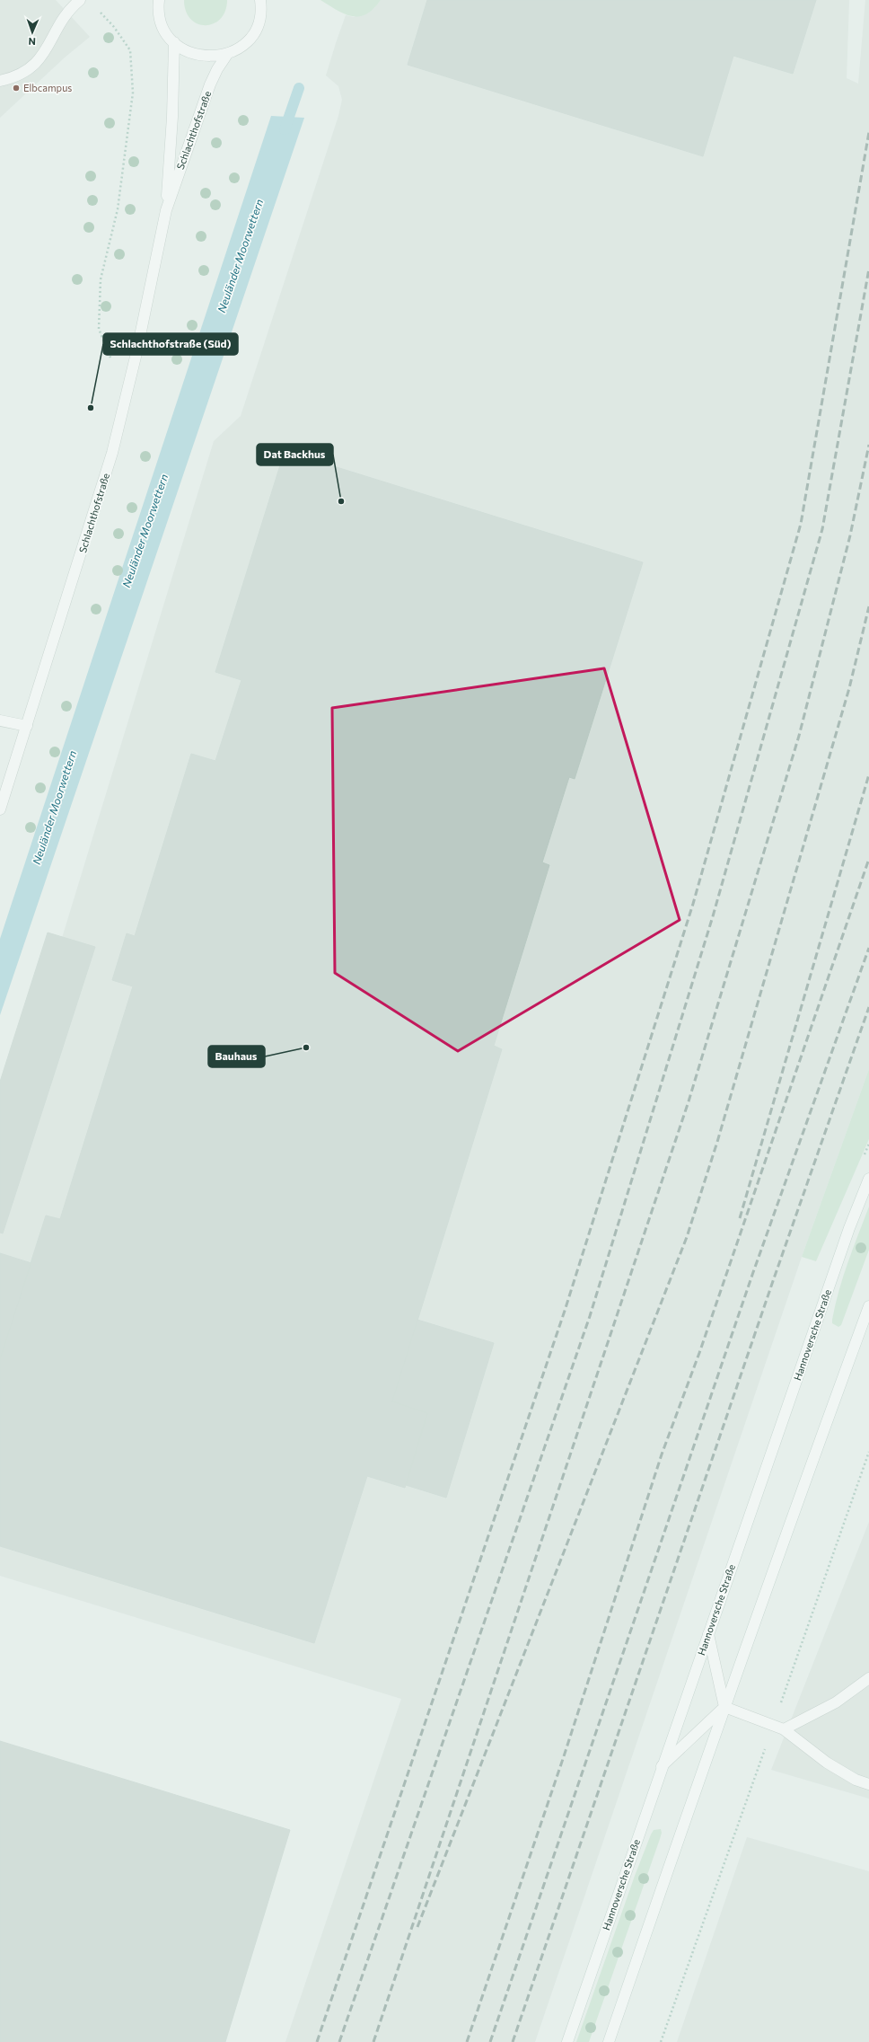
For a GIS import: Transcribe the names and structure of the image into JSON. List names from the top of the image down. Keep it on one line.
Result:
{"streets":{"main road":["Schlachthofstraße","Hannoversche Straße"]},"water":["Neuländer Moorwettern"],"places":["Elbcampus","Schlachthofstraße (Süd)","Dat Backhus","Bauhaus"],"north":"bottom"}
